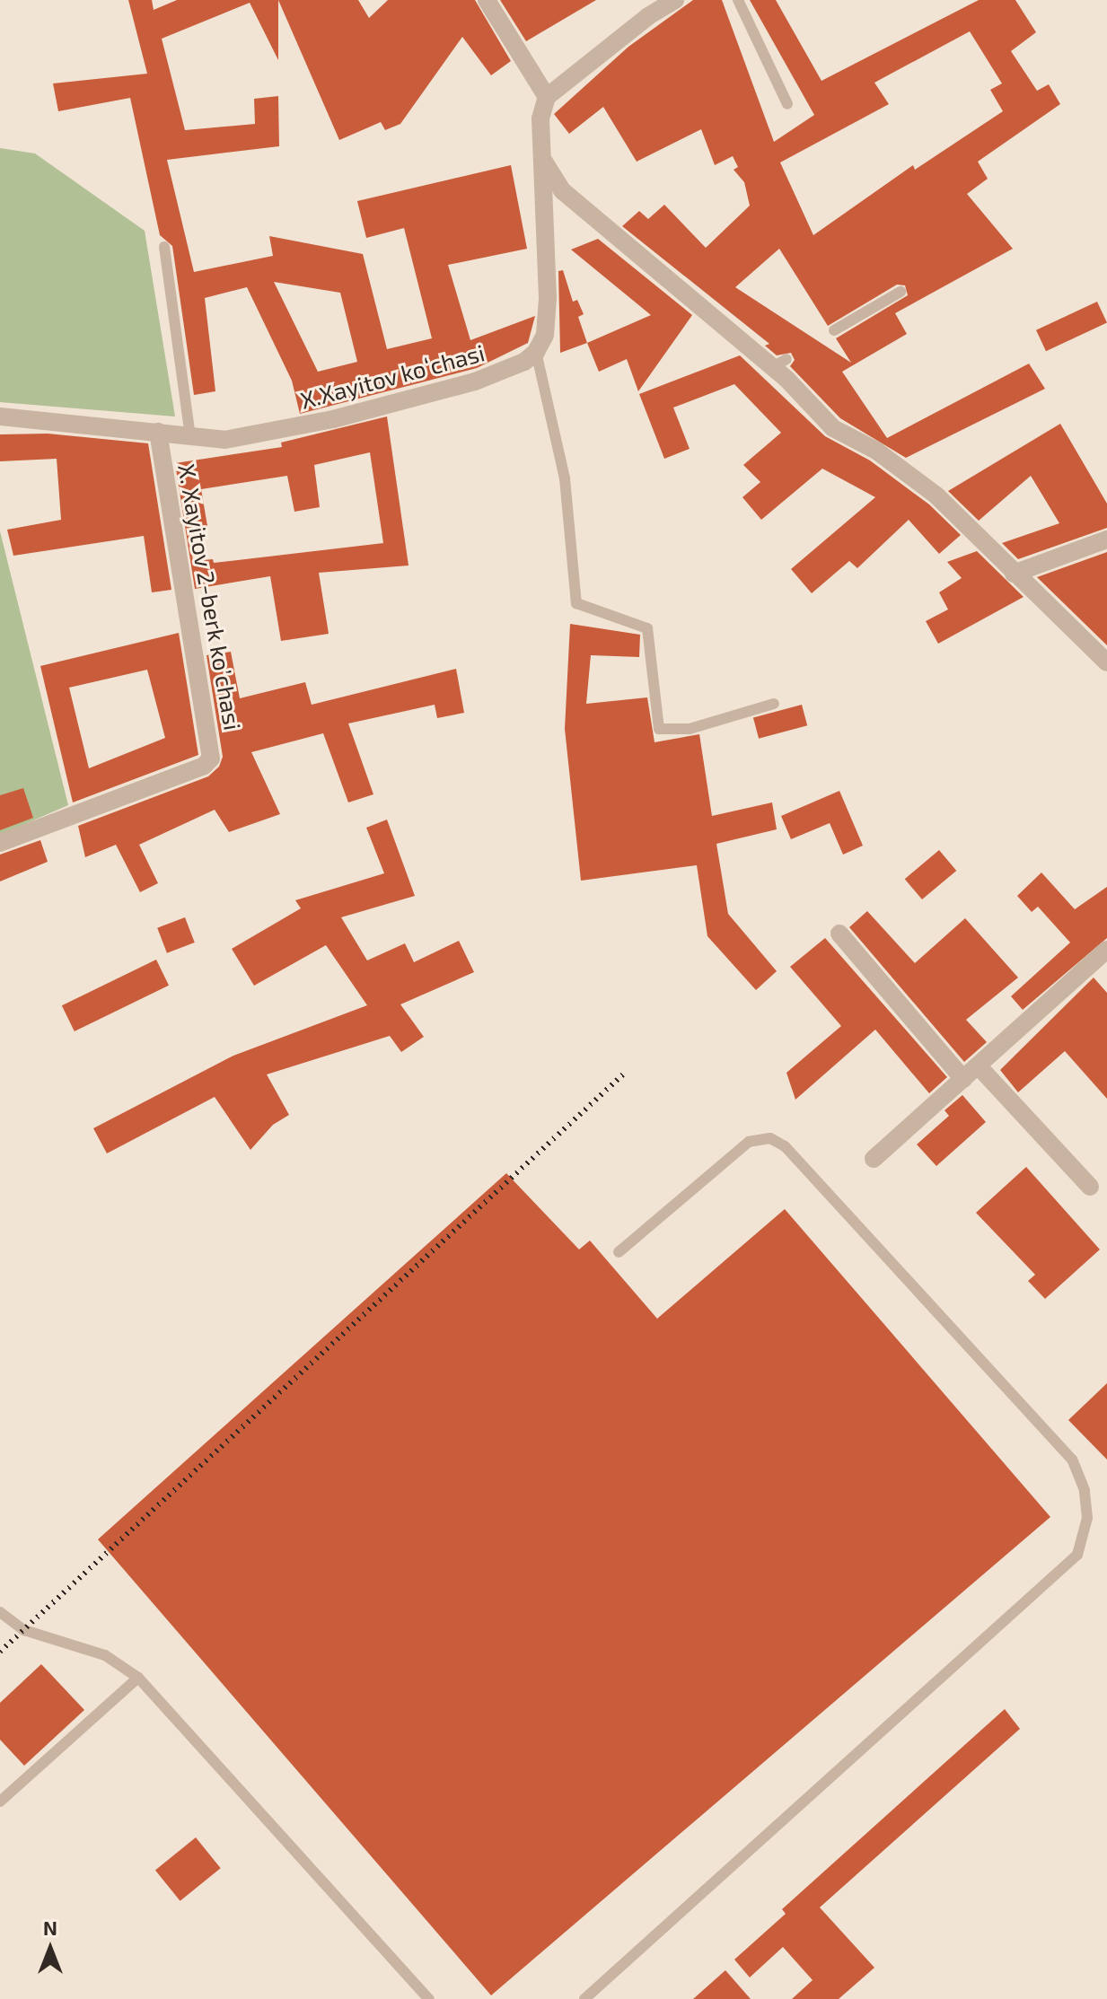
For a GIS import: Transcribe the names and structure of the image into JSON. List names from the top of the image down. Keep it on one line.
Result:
{"streets":{"street":["X.Xayitov koʻchasi","X. Xayitov 2-berk koʼchasi"]},"crossings":[["X.Xayitov koʻchasi","X. Xayitov 2-berk koʼchasi"]],"north":"top"}
